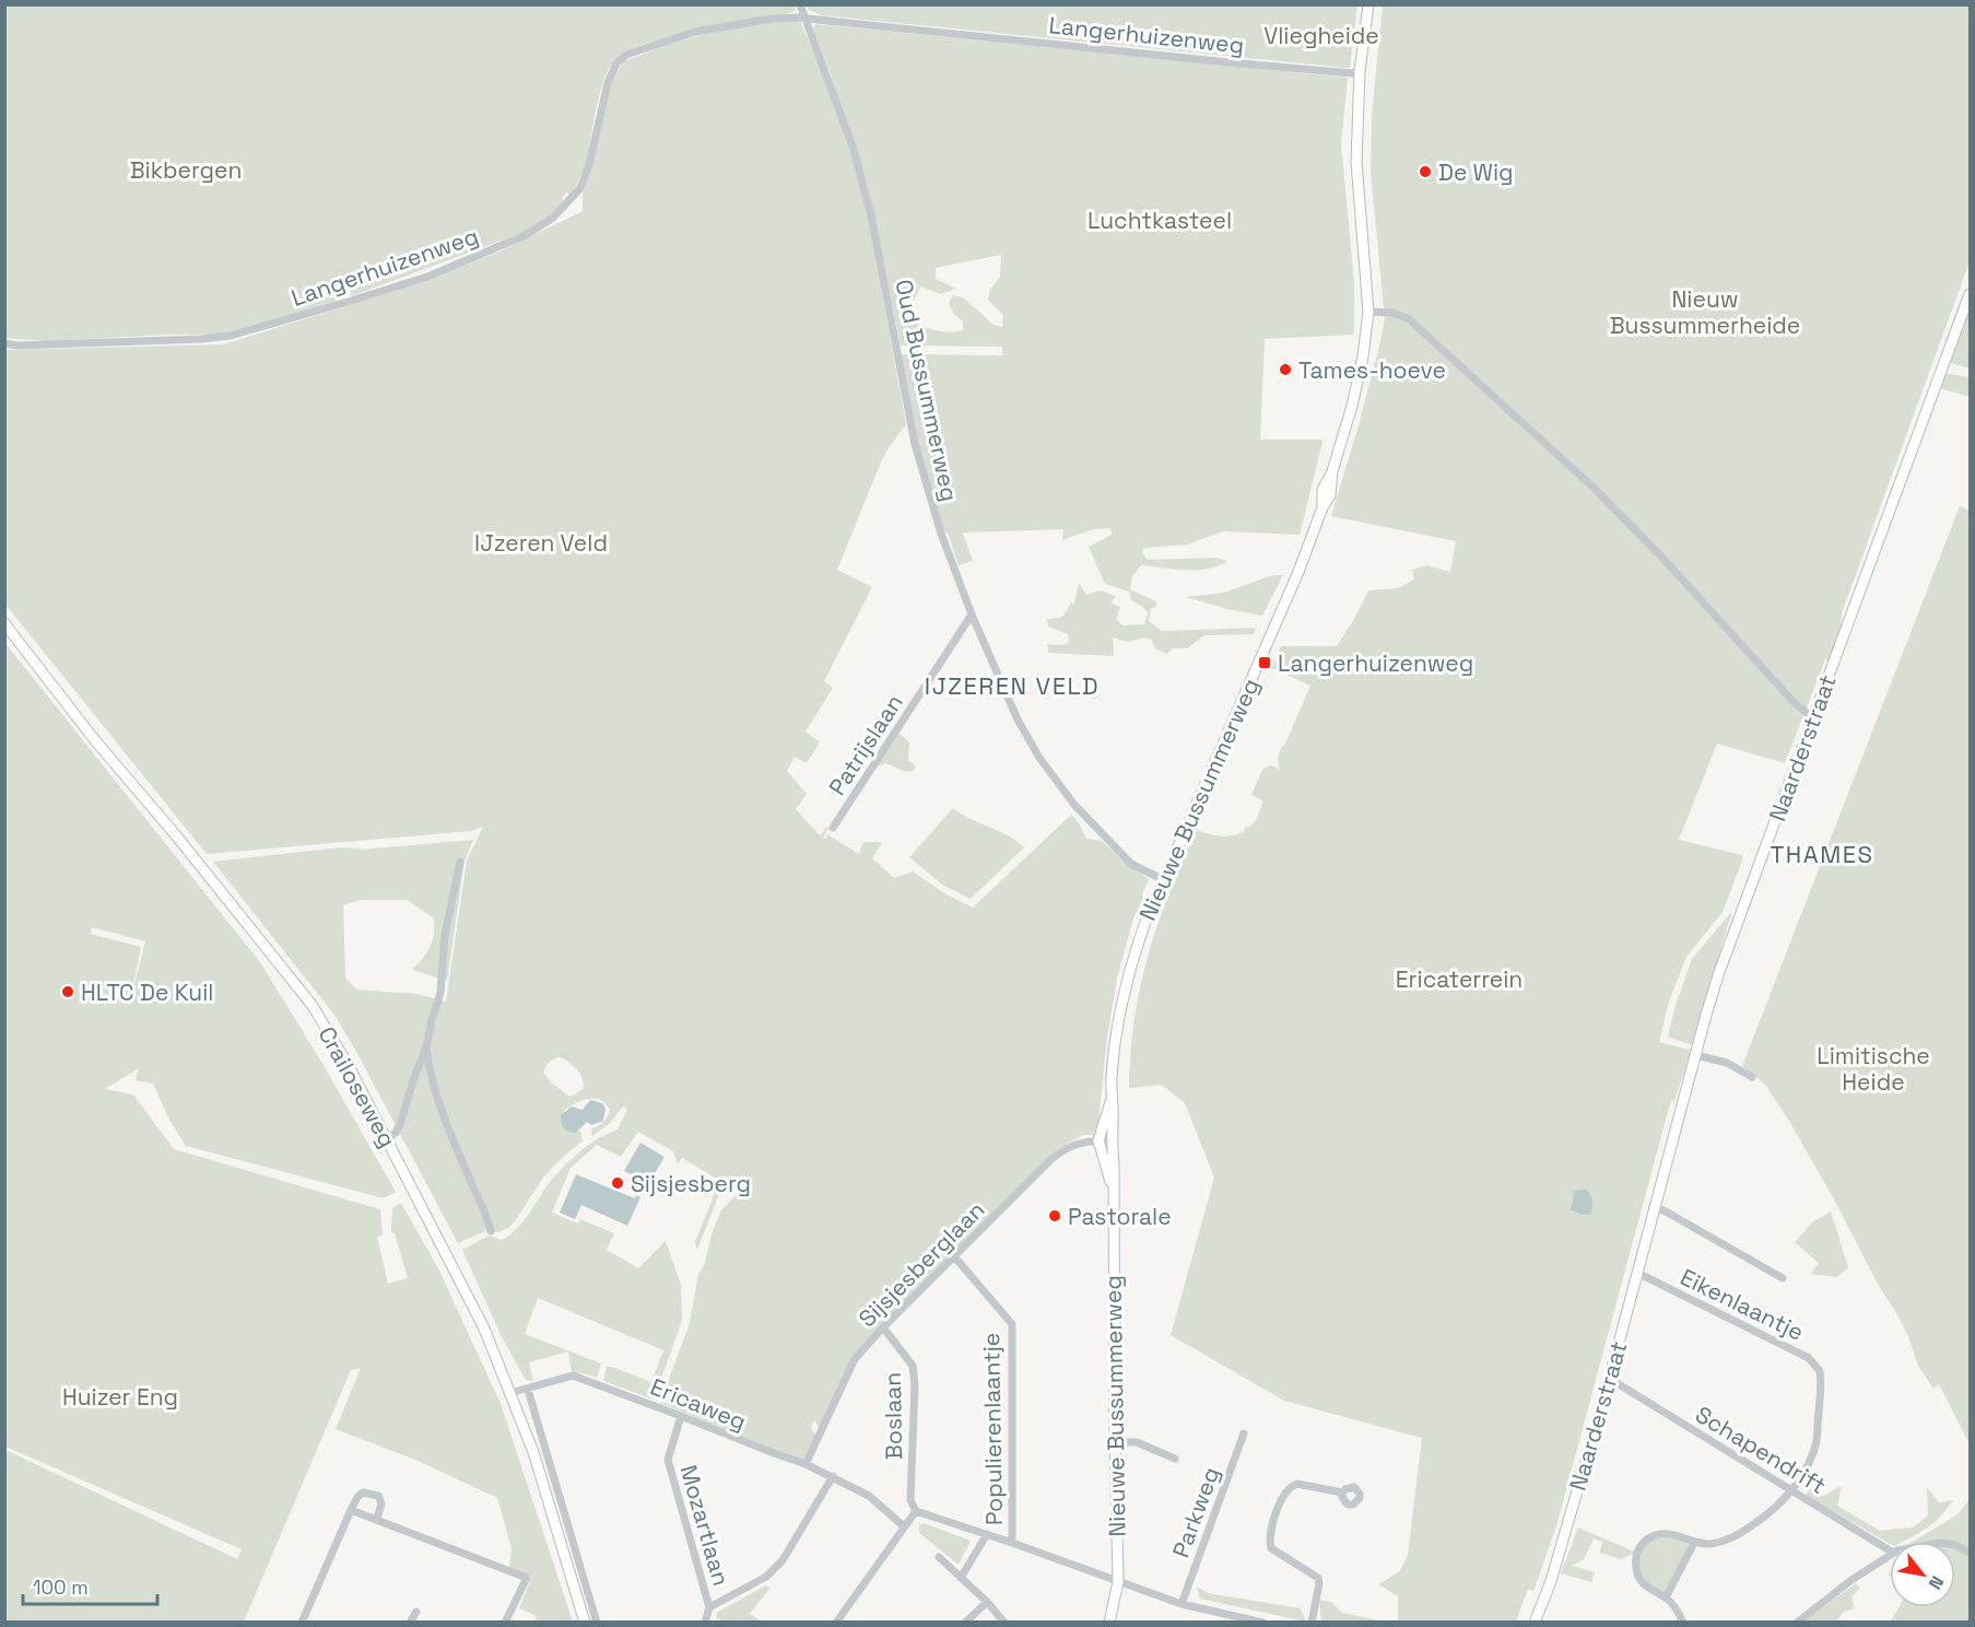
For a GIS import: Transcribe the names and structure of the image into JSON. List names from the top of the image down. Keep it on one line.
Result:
{"streets":{"main road":["Naarderstraat","Nieuwe Bussummerweg","Crailoseweg"],"street":["Langerhuizenweg","Oud Bussummerweg","Patrijslaan","Sijsjesberglaan","Eikenlaantje","Ericaweg","Boslaan","Populierenlaantje","Schapendrift","Parkweg","Mozartlaan"]},"crossings":[["Langerhuizenweg","Oud Bussummerweg"],["Langerhuizenweg","Nieuwe Bussummerweg"],["Oud Bussummerweg","Patrijslaan"],["Oud Bussummerweg","Nieuwe Bussummerweg"],["Naarderstraat","Eikenlaantje"],["Naarderstraat","Schapendrift"],["Nieuwe Bussummerweg","Sijsjesberglaan"],["Crailoseweg","Ericaweg"],["Sijsjesberglaan","Ericaweg"],["Sijsjesberglaan","Boslaan"],["Sijsjesberglaan","Populierenlaantje"],["Eikenlaantje","Schapendrift"],["Ericaweg","Mozartlaan"]],"districts":["IJZEREN VELD","THAMES"],"parks":["Vliegheide","Bikbergen","Luchtkasteel","Nieuw Bussummerheide","IJzeren Veld","Ericaterrein","Limitische Heide","Huizer Eng"],"places":{"other":["De Wig","Tames-hoeve","HLTC De Kuil","Sijsjesberg","Pastorale"],"transit":["Langerhuizenweg"]},"scale_bar":"100 m","north":"bottom right"}
